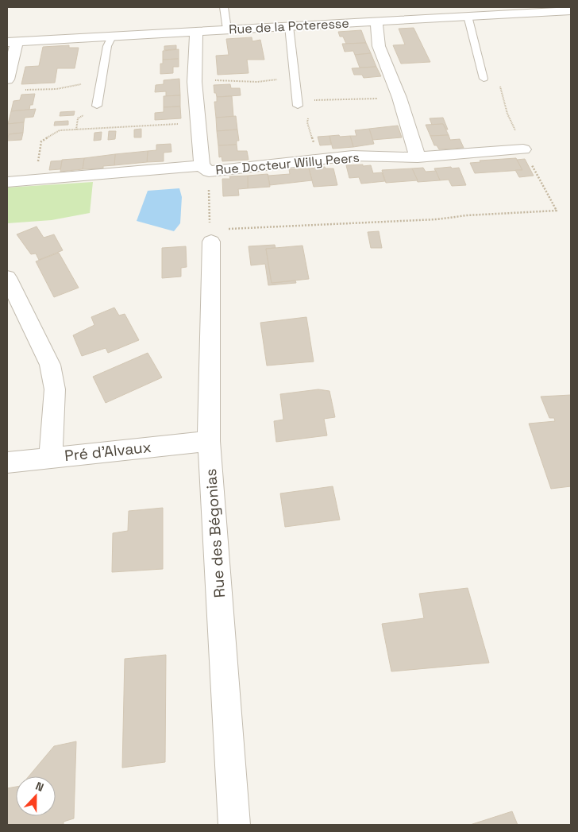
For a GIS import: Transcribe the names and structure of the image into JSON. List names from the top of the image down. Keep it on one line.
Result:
{"streets":{"street":["Rue de la Poteresse","Rue Docteur Willy Peers","Pré d'Alvaux","Rue des Bégonias"]},"crossings":[["Pré d'Alvaux","Rue des Bégonias"]],"north":"top"}
